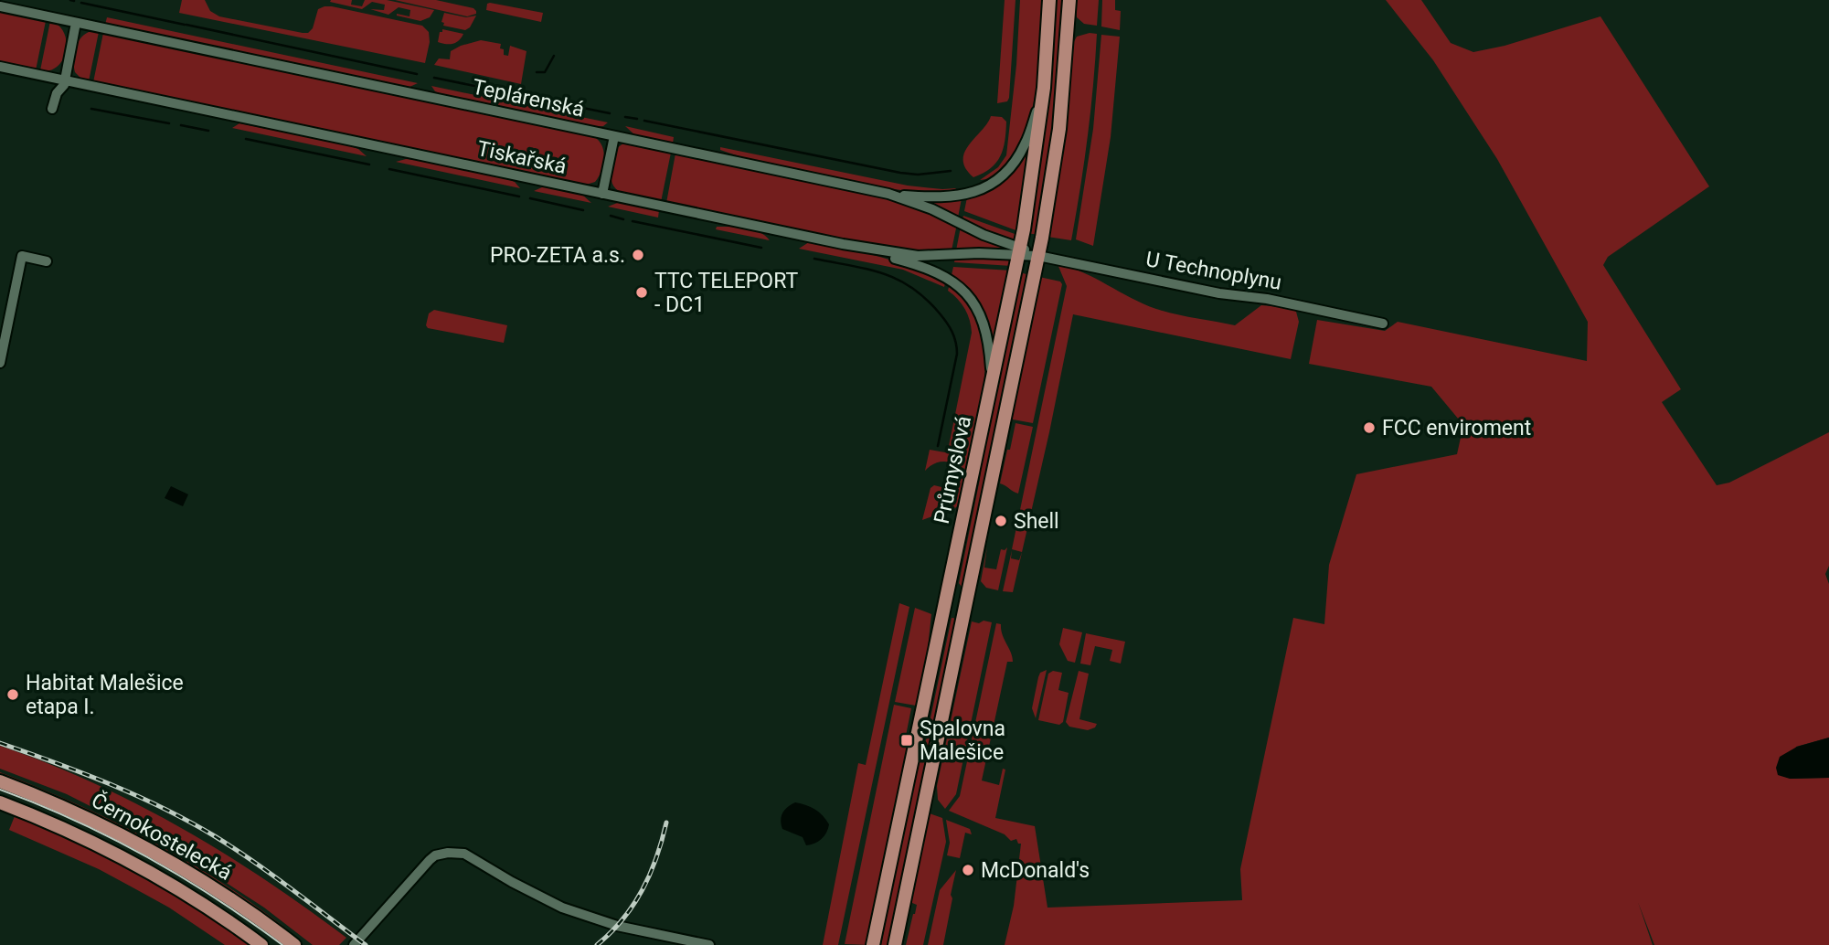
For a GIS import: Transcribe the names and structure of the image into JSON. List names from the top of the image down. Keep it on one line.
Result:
{"streets":{"main road":["Průmyslová","Černokostelecká"],"street":["Teplárenská","Tiskařská","U Technoplynu"]},"crossings":[["Teplárenská","Tiskařská"],["Teplárenská","U Technoplynu"],["Teplárenská","Průmyslová"],["Tiskařská","Průmyslová"],["U Technoplynu","Průmyslová"]],"places":{"other":["PRO-ZETA a.s.","TTC TELEPORT - DC1","FCC enviroment","Shell","Habitat Malešice etapa I.","McDonald's"],"transit":["Spalovna Malešice"]}}
